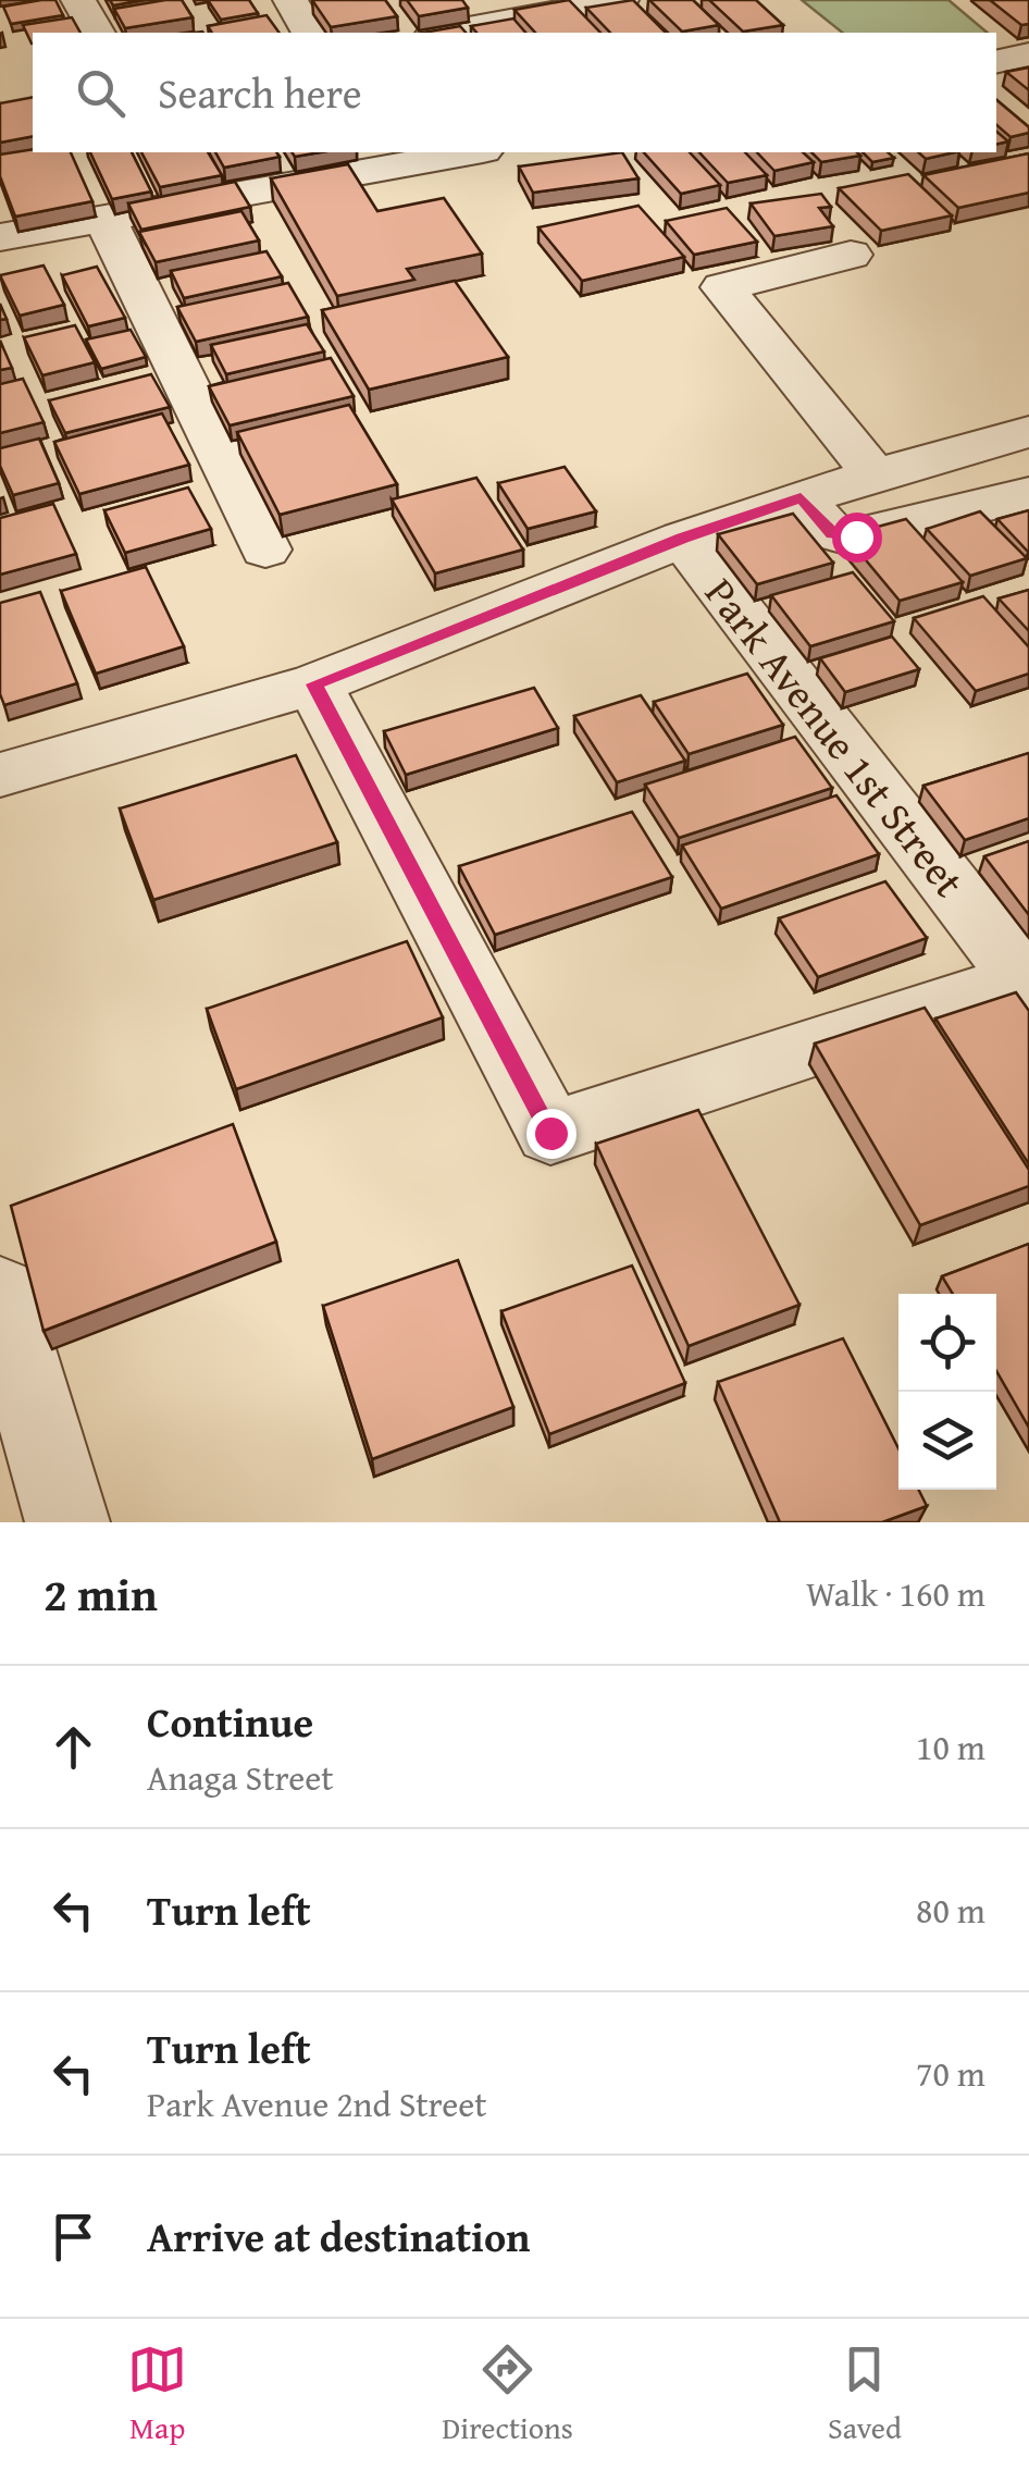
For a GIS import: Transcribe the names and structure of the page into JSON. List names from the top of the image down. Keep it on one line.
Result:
{"streets":{"street":["Park Avenue 1st Street"]},"page":{"search":"Search here","heading":["2 min","Walk · 160 m"],"list":[["Continue","Anaga Street","10 m"],["Turn left","80 m"],["Turn left","Park Avenue 2nd Street","70 m"],"Arrive at destination"],"nav":["Map","Directions","Saved"]}}
